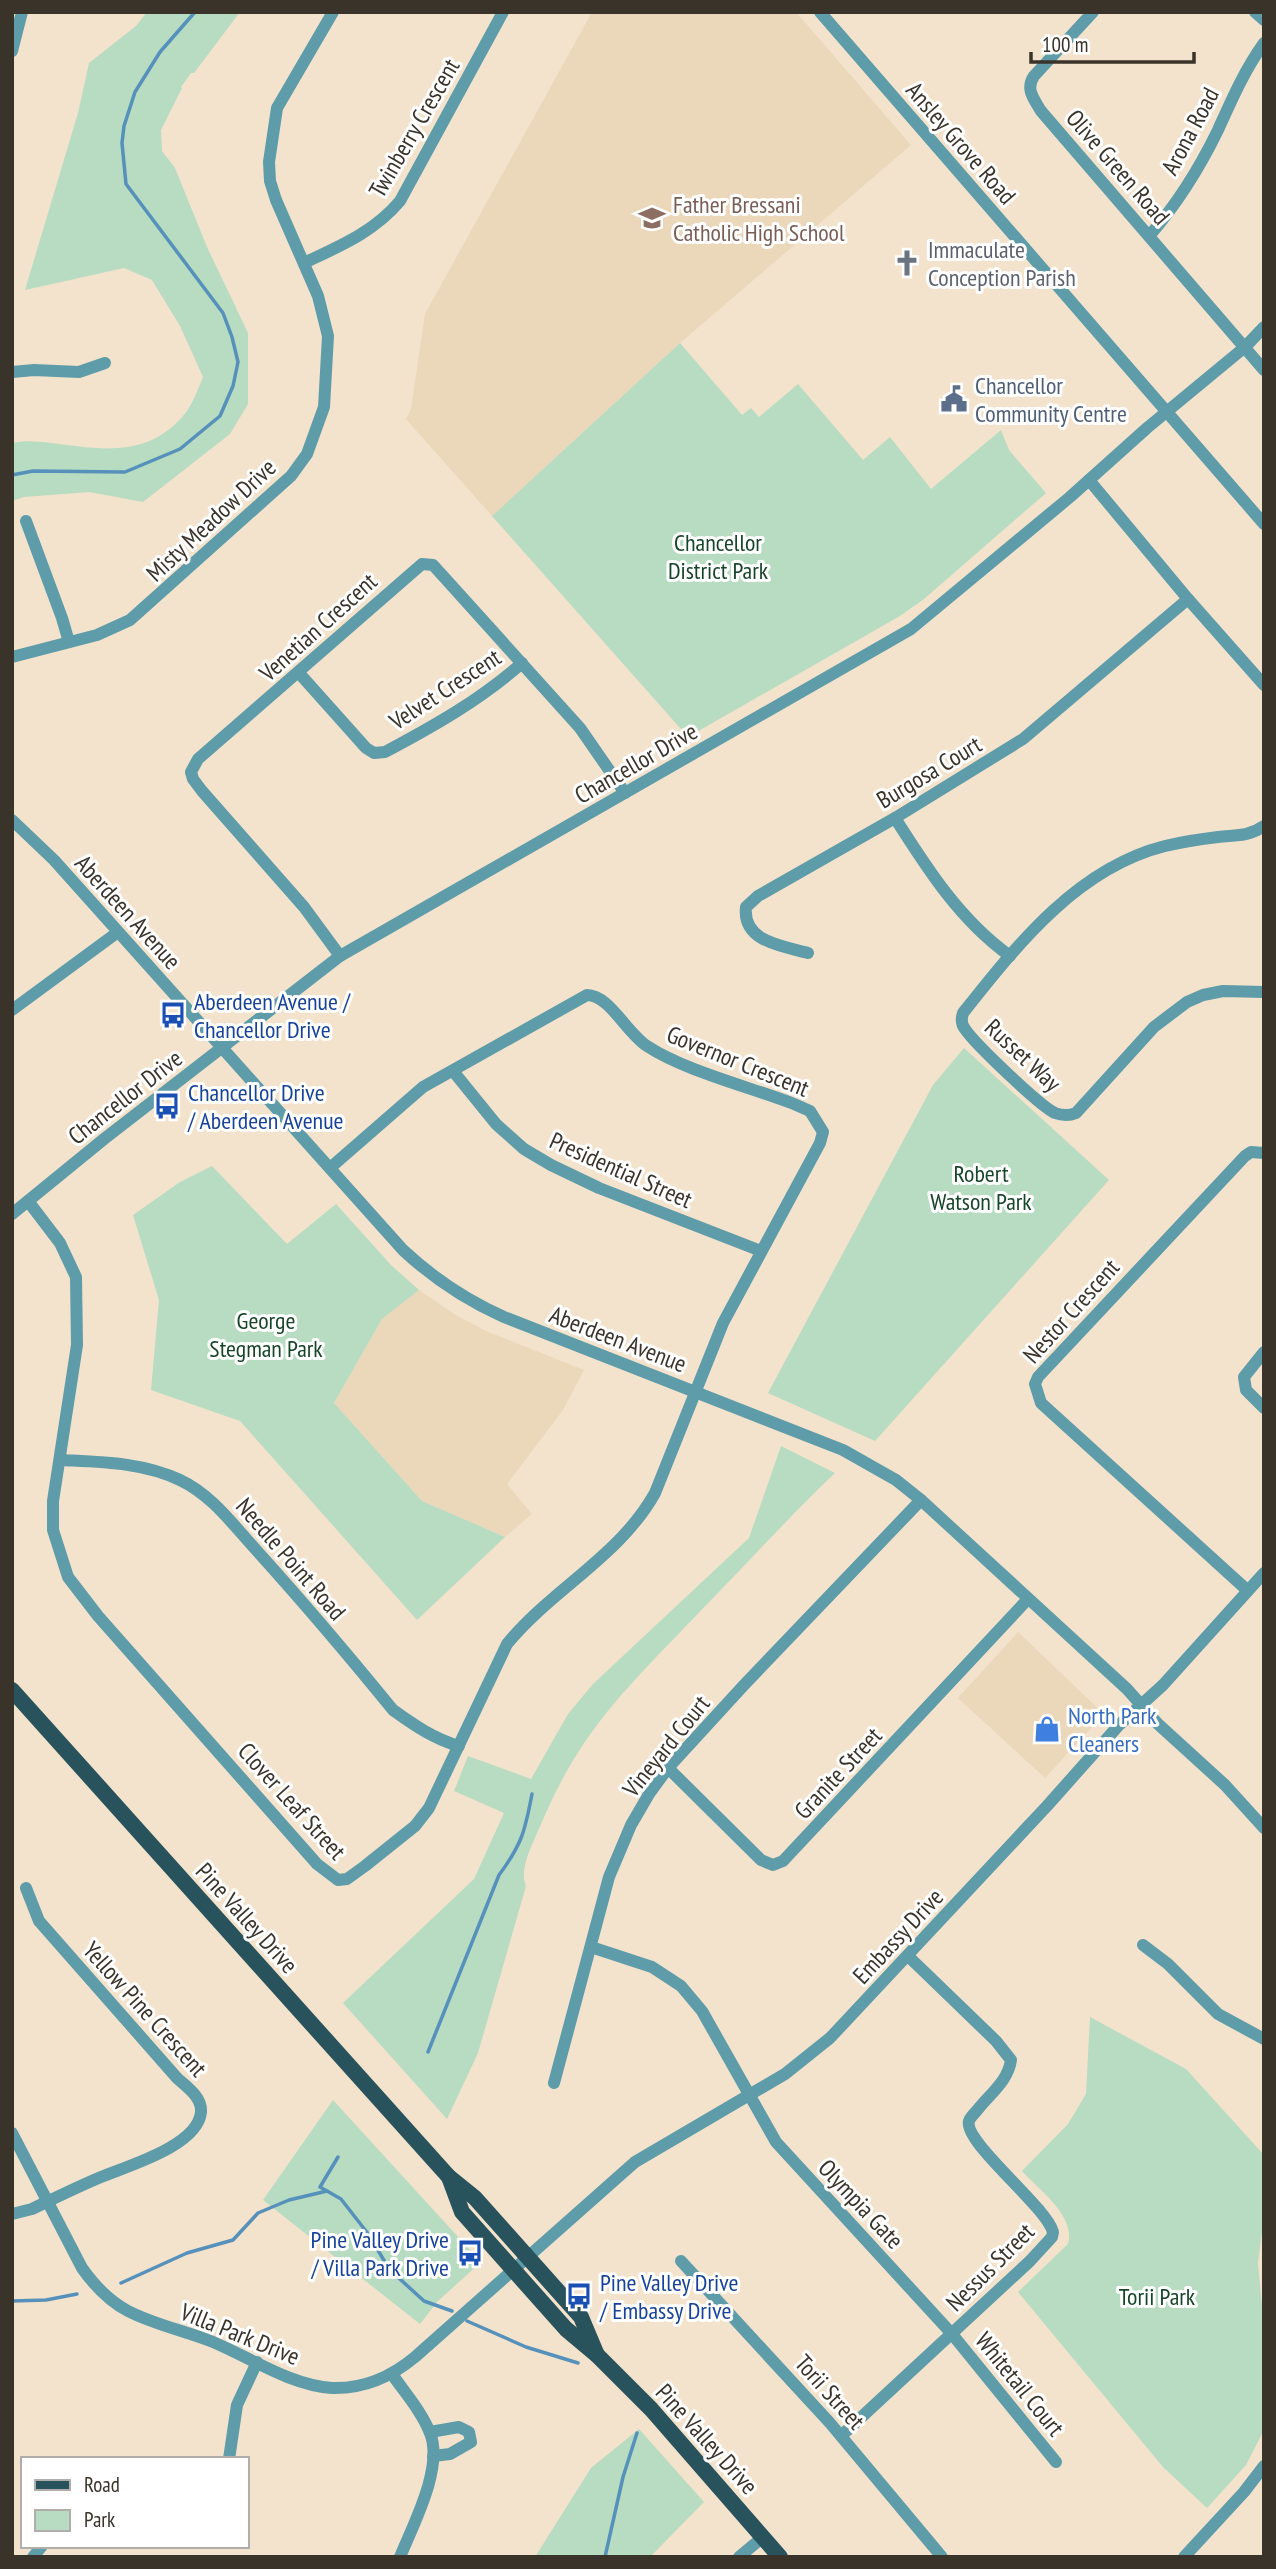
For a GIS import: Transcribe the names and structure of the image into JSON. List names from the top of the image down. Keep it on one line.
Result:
{"streets":{"main road":["Pine Valley Drive"],"street":["Twinberry Crescent","Arona Road","Ansley Grove Road","Olive Green Road","Misty Meadow Drive","Venetian Crescent","Velvet Crescent","Chancellor Drive","Burgosa Court","Aberdeen Avenue","Russet Way","Governor Crescent","Presidential Street","Nestor Crescent","Needle Point Road","Vineyard Court","Granite Street","Clover Leaf Street","Embassy Drive","Yellow Pine Crescent","Olympia Gate","Nessus Street","Villa Park Drive","Whitetail Court","Torii Street"]},"crossings":[["Twinberry Crescent","Misty Meadow Drive"],["Arona Road","Olive Green Road"],["Ansley Grove Road","Chancellor Drive"],["Olive Green Road","Chancellor Drive"],["Venetian Crescent","Velvet Crescent"],["Venetian Crescent","Chancellor Drive"],["Chancellor Drive","Aberdeen Avenue"],["Chancellor Drive","Clover Leaf Street"],["Aberdeen Avenue","Governor Crescent"],["Aberdeen Avenue","Vineyard Court"],["Aberdeen Avenue","Granite Street"],["Aberdeen Avenue","Clover Leaf Street"],["Aberdeen Avenue","Embassy Drive"],["Governor Crescent","Presidential Street"],["Governor Crescent","Clover Leaf Street"],["Nestor Crescent","Embassy Drive"],["Needle Point Road","Clover Leaf Street"],["Vineyard Court","Granite Street"],["Vineyard Court","Olympia Gate"],["Pine Valley Drive","Embassy Drive"],["Pine Valley Drive","Villa Park Drive"],["Embassy Drive","Olympia Gate"],["Embassy Drive","Nessus Street"],["Embassy Drive","Villa Park Drive"],["Yellow Pine Crescent","Villa Park Drive"],["Olympia Gate","Nessus Street"],["Olympia Gate","Whitetail Court"],["Nessus Street","Whitetail Court"],["Nessus Street","Torii Street"]],"parks":["Chancellor District Park","Robert Watson Park","George Stegman Park","Torii Park"],"places":{"school or university":["Father Bressani Catholic High School"],"church":["Immaculate Conception Parish"],"public building":["Chancellor Community Centre"],"bus stop":["Aberdeen Avenue / Chancellor Drive","Chancellor Drive / Aberdeen Avenue","Pine Valley Drive / Villa Park Drive","Pine Valley Drive / Embassy Drive"],"shop":["North Park Cleaners"]},"legend":["Road","Park"],"scale_bar":"100 m"}
